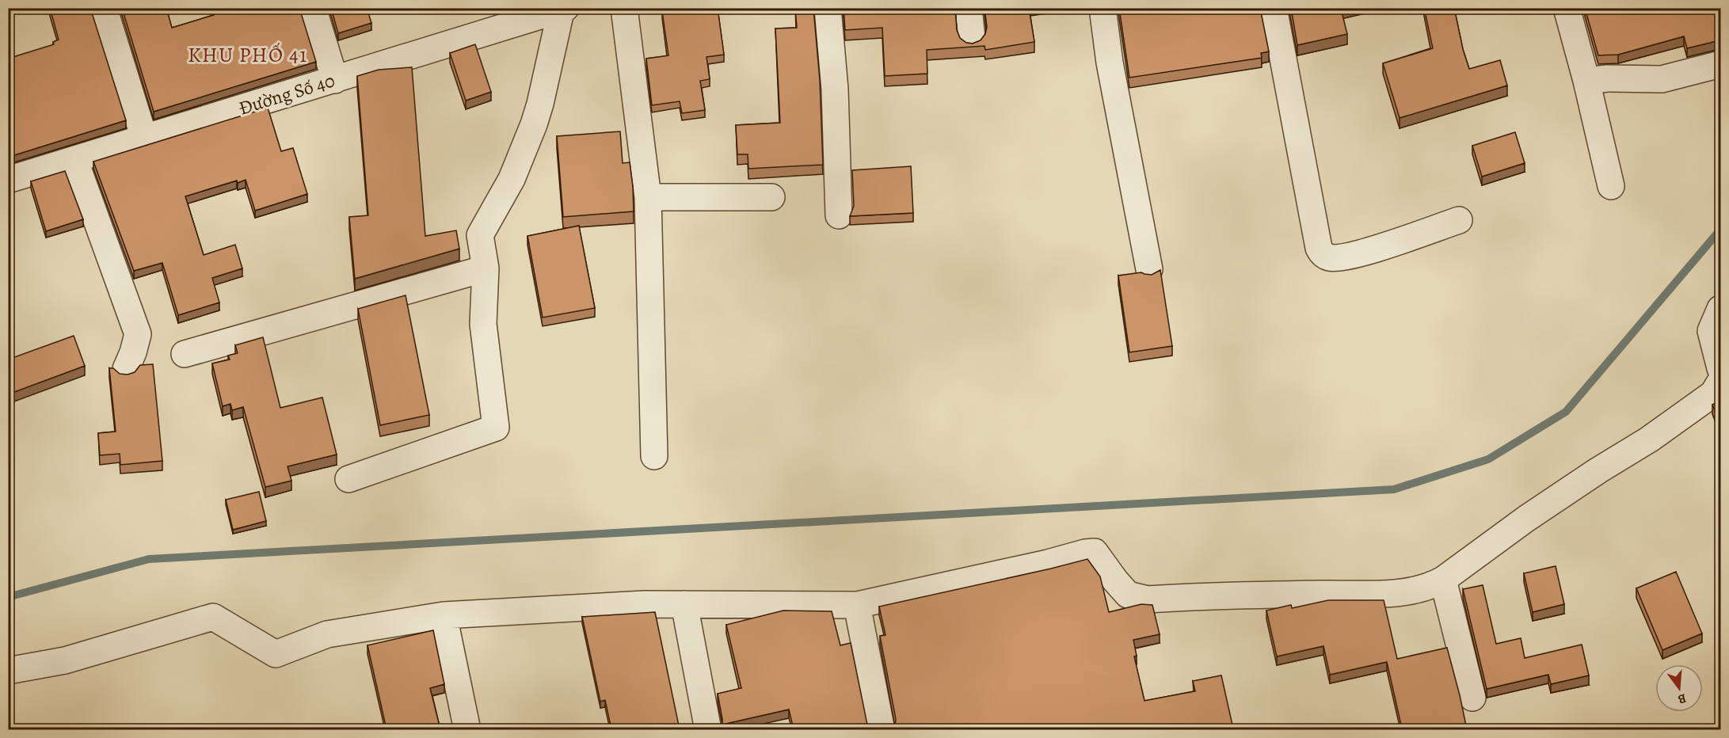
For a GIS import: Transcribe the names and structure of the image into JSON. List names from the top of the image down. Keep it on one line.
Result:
{"streets":{"street":["Đường Số 40"]},"districts":["KHU PHỐ 41"],"north":"bottom"}
